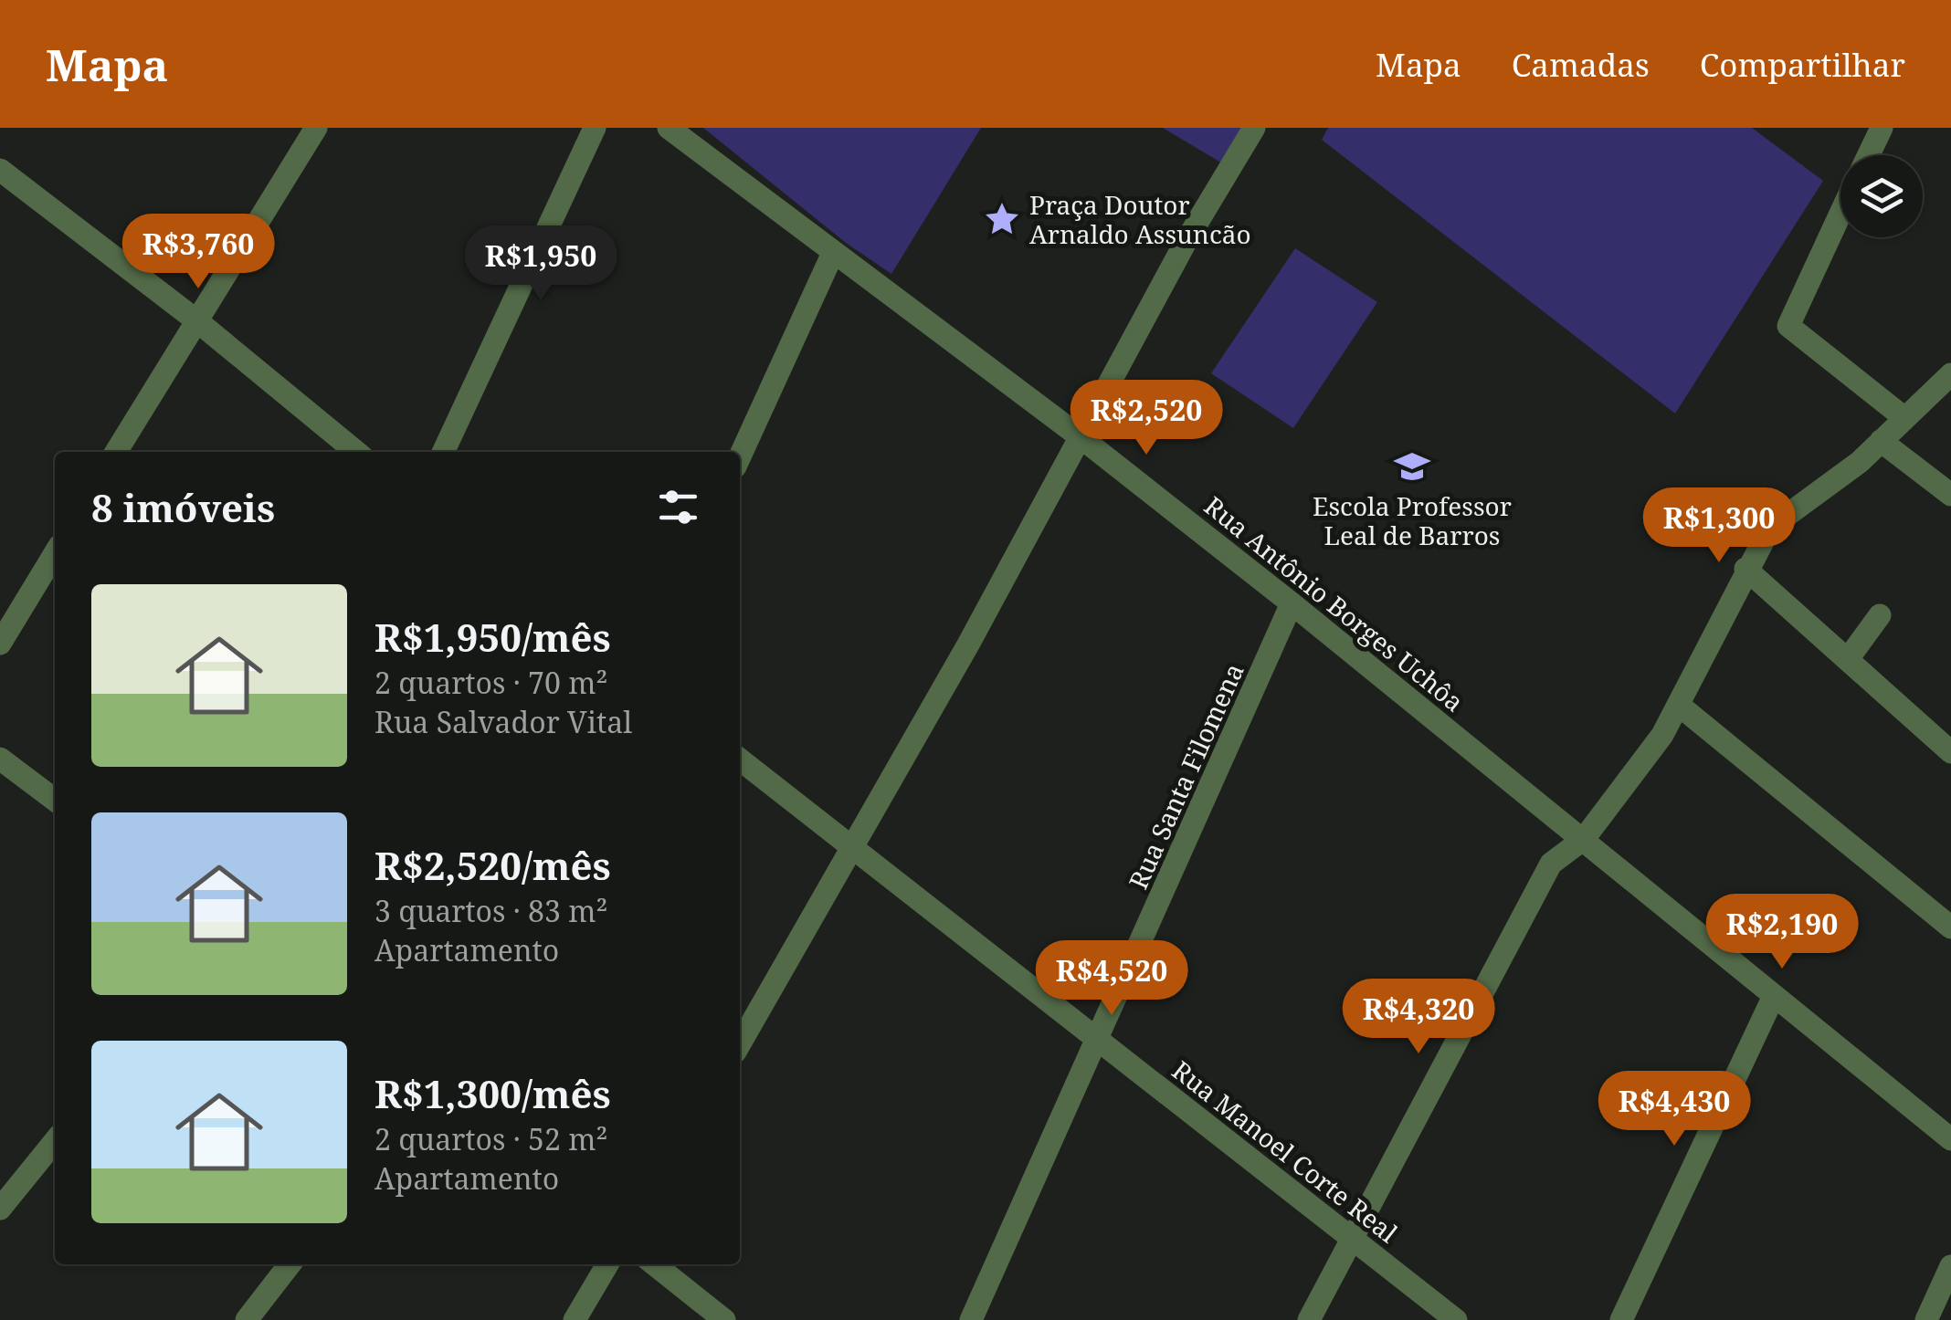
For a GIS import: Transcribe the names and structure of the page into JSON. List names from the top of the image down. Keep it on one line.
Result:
{"streets":{"street":["Rua Antônio Borges Uchôa","Rua Santa Filomena","Rua Manoel Corte Real"]},"crossings":[["Rua Antônio Borges Uchôa","Rua Santa Filomena"],["Rua Santa Filomena","Rua Manoel Corte Real"]],"places":{"place":["Praça Doutor Arnaldo Assuncão"],"school or university":["Escola Professor Leal de Barros"]},"page":{"header":"Mapa","nav":["Mapa","Camadas","Compartilhar"],"price":["R$3,760","R$1,950","R$2,520","R$1,300","R$2,190","R$4,520","R$4,320","R$4,430"],"heading":"8 imóveis","list":[{"name":"R$1,950/mês","note":"2 quartos · 70 m² · Rua Salvador Vital"},{"name":"R$2,520/mês","note":"3 quartos · 83 m² · Apartamento"},{"name":"R$1,300/mês","note":"2 quartos · 52 m² · Apartamento"}]}}
